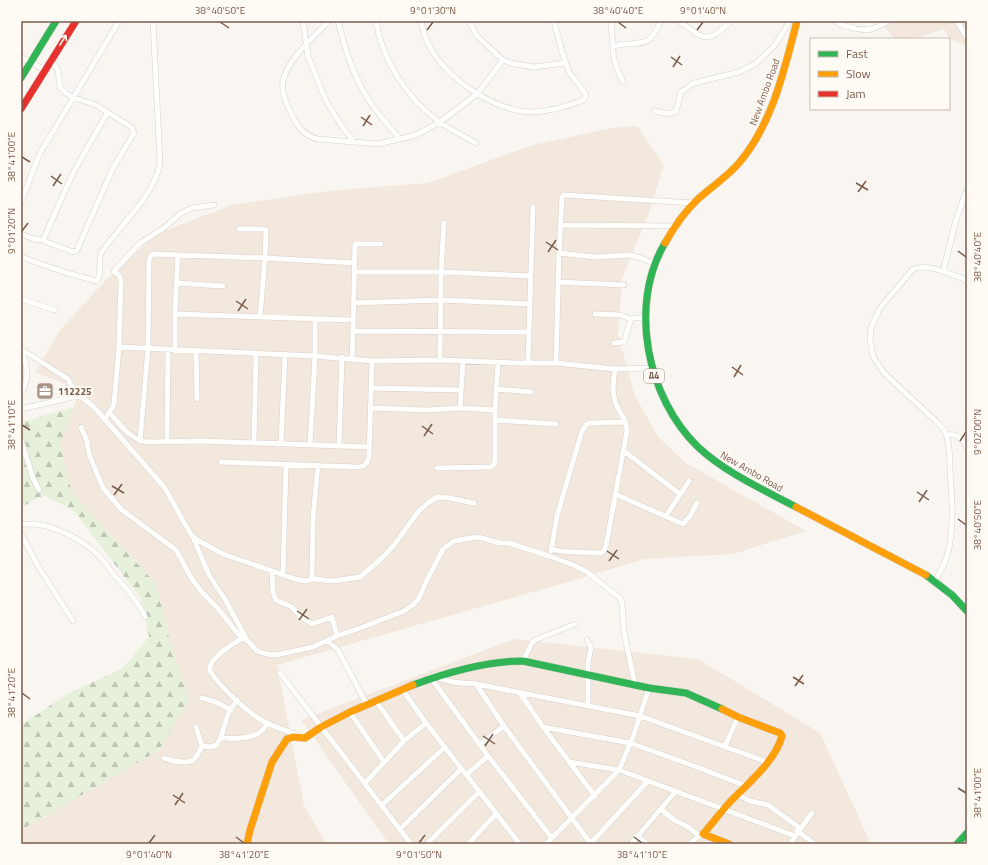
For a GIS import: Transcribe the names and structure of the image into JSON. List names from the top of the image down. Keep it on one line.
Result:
{"streets":{"main road":["New Ambo Road","A4"]},"places":{"office":["112225"]},"legend":["Fast","Slow","Jam"],"coordinates":["38°40'50\"E","9°01'30\"N","38°40'40\"E","9°01'40\"N","38°41'00\"E","9°01'20\"N","38°41'10\"E","9°02'00\"N","38°41'20\"E","9°01'50\"N"]}
